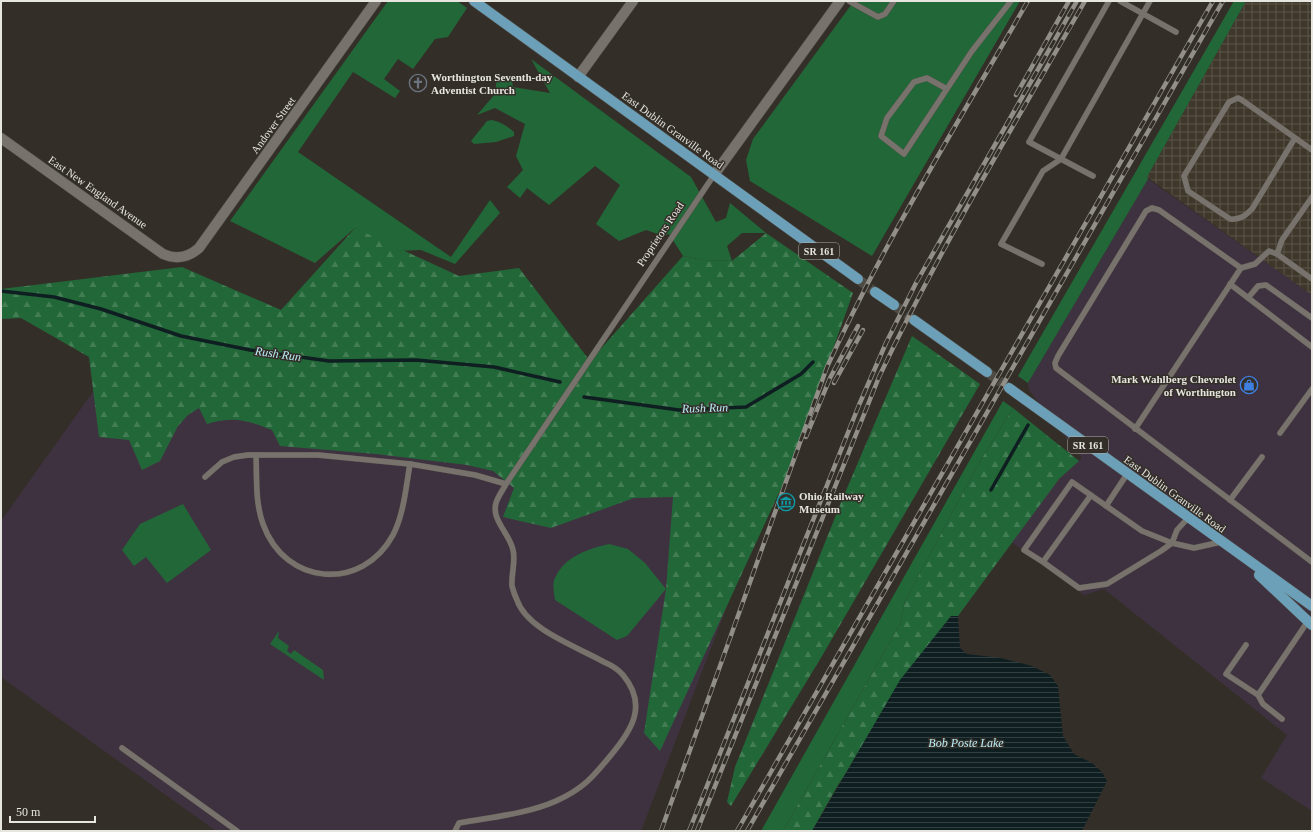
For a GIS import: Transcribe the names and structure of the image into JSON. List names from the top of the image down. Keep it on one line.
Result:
{"streets":{"main road":["East Dublin Granville Road","SR 161"],"street":["Andover Street","East New England Avenue","Proprietors Road"]},"crossings":[["Andover Street","East New England Avenue"],["East Dublin Granville Road","Proprietors Road"]],"water":["Rush Run","Bob Poste Lake"],"places":{"church":["Worthington Seventh-day Adventist Church"],"shop":["Mark Wahlberg Chevrolet of Worthington"],"museum":["Ohio Railway Museum"]},"scale_bar":"50 m"}
